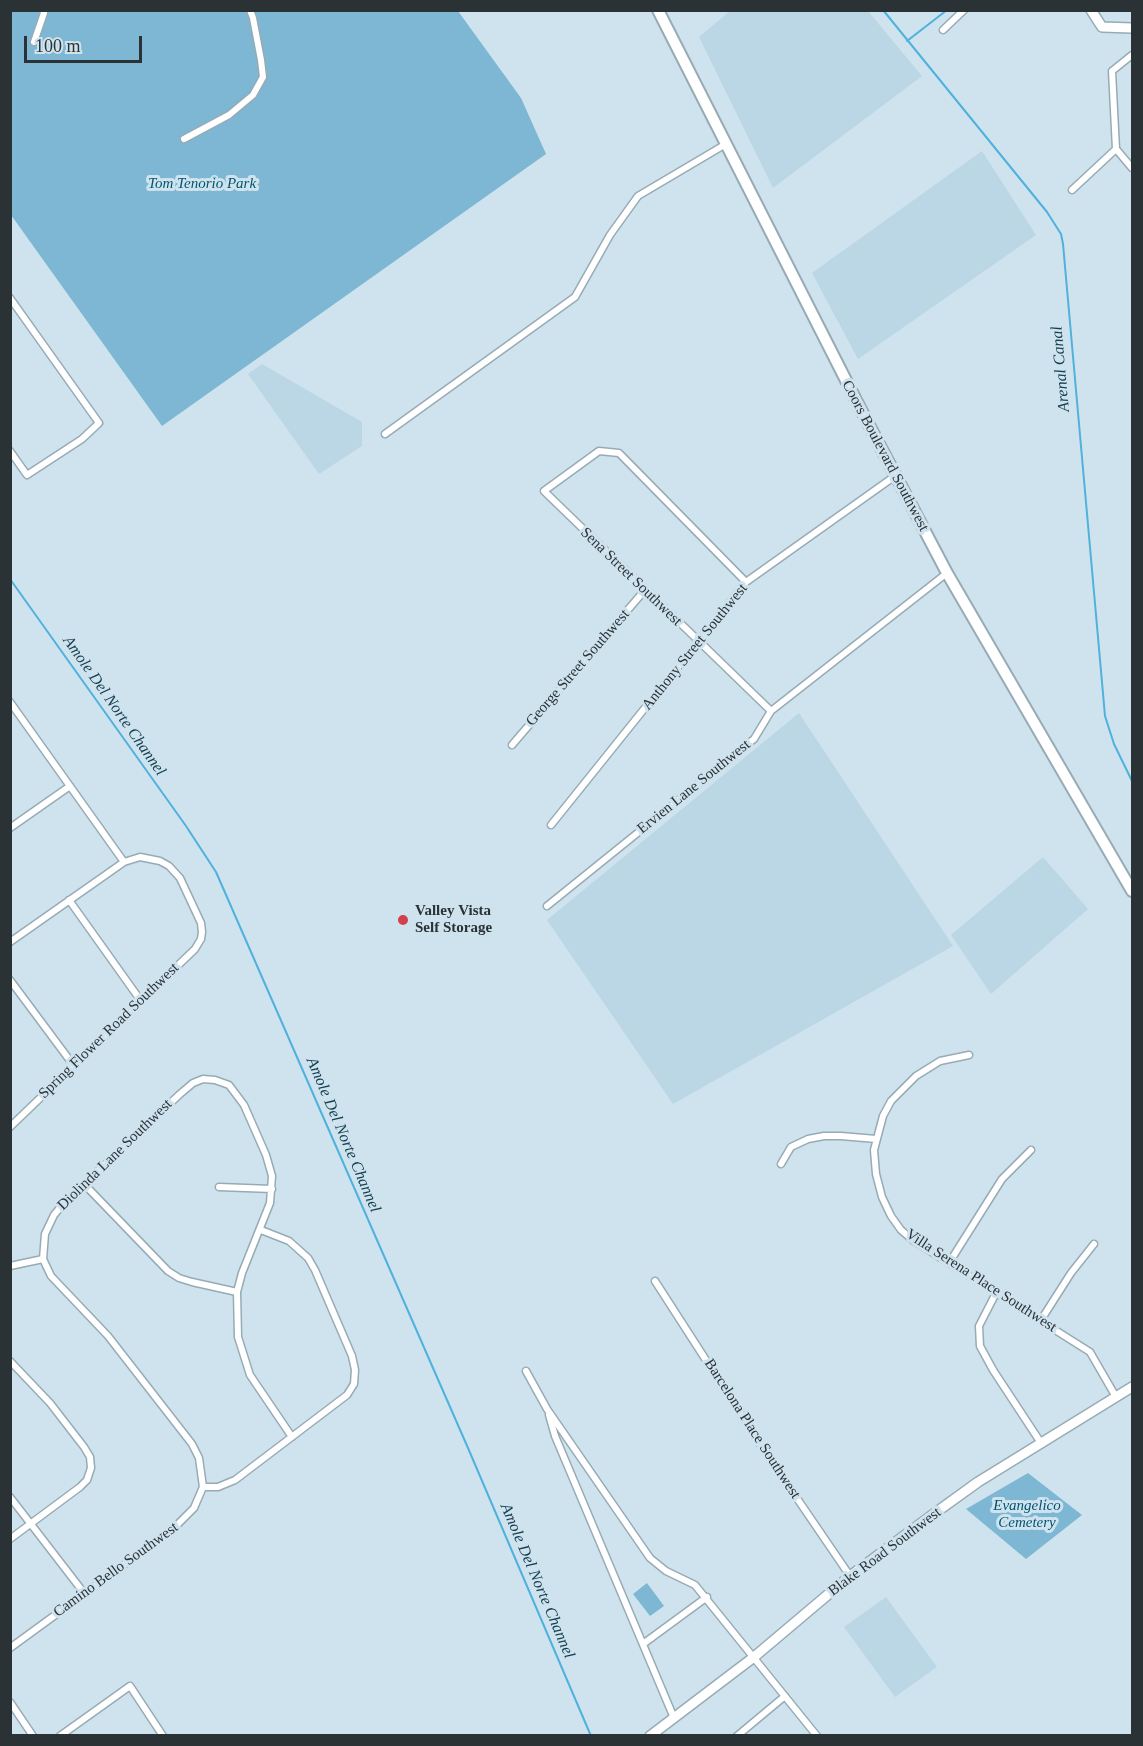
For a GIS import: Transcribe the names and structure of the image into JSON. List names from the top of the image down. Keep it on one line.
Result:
{"streets":{"main road":["Coors Boulevard Southwest","Blake Road Southwest"],"street":["Sena Street Southwest","Anthony Street Southwest","George Street Southwest","Ervien Lane Southwest","Spring Flower Road Southwest","Diolinda Lane Southwest","Villa Serena Place Southwest","Barcelona Place Southwest","Camino Bello Southwest"]},"crossings":[["Coors Boulevard Southwest","Anthony Street Southwest"],["Coors Boulevard Southwest","Ervien Lane Southwest"],["Sena Street Southwest","Anthony Street Southwest"],["Sena Street Southwest","George Street Southwest"],["Sena Street Southwest","Ervien Lane Southwest"],["Villa Serena Place Southwest","Blake Road Southwest"],["Barcelona Place Southwest","Blake Road Southwest"]],"water":["Arenal Canal","Amole Del Norte Channel"],"parks":["Tom Tenorio Park","Evangelico Cemetery"],"places":["Valley Vista Self Storage"],"scale_bar":"100 m"}
